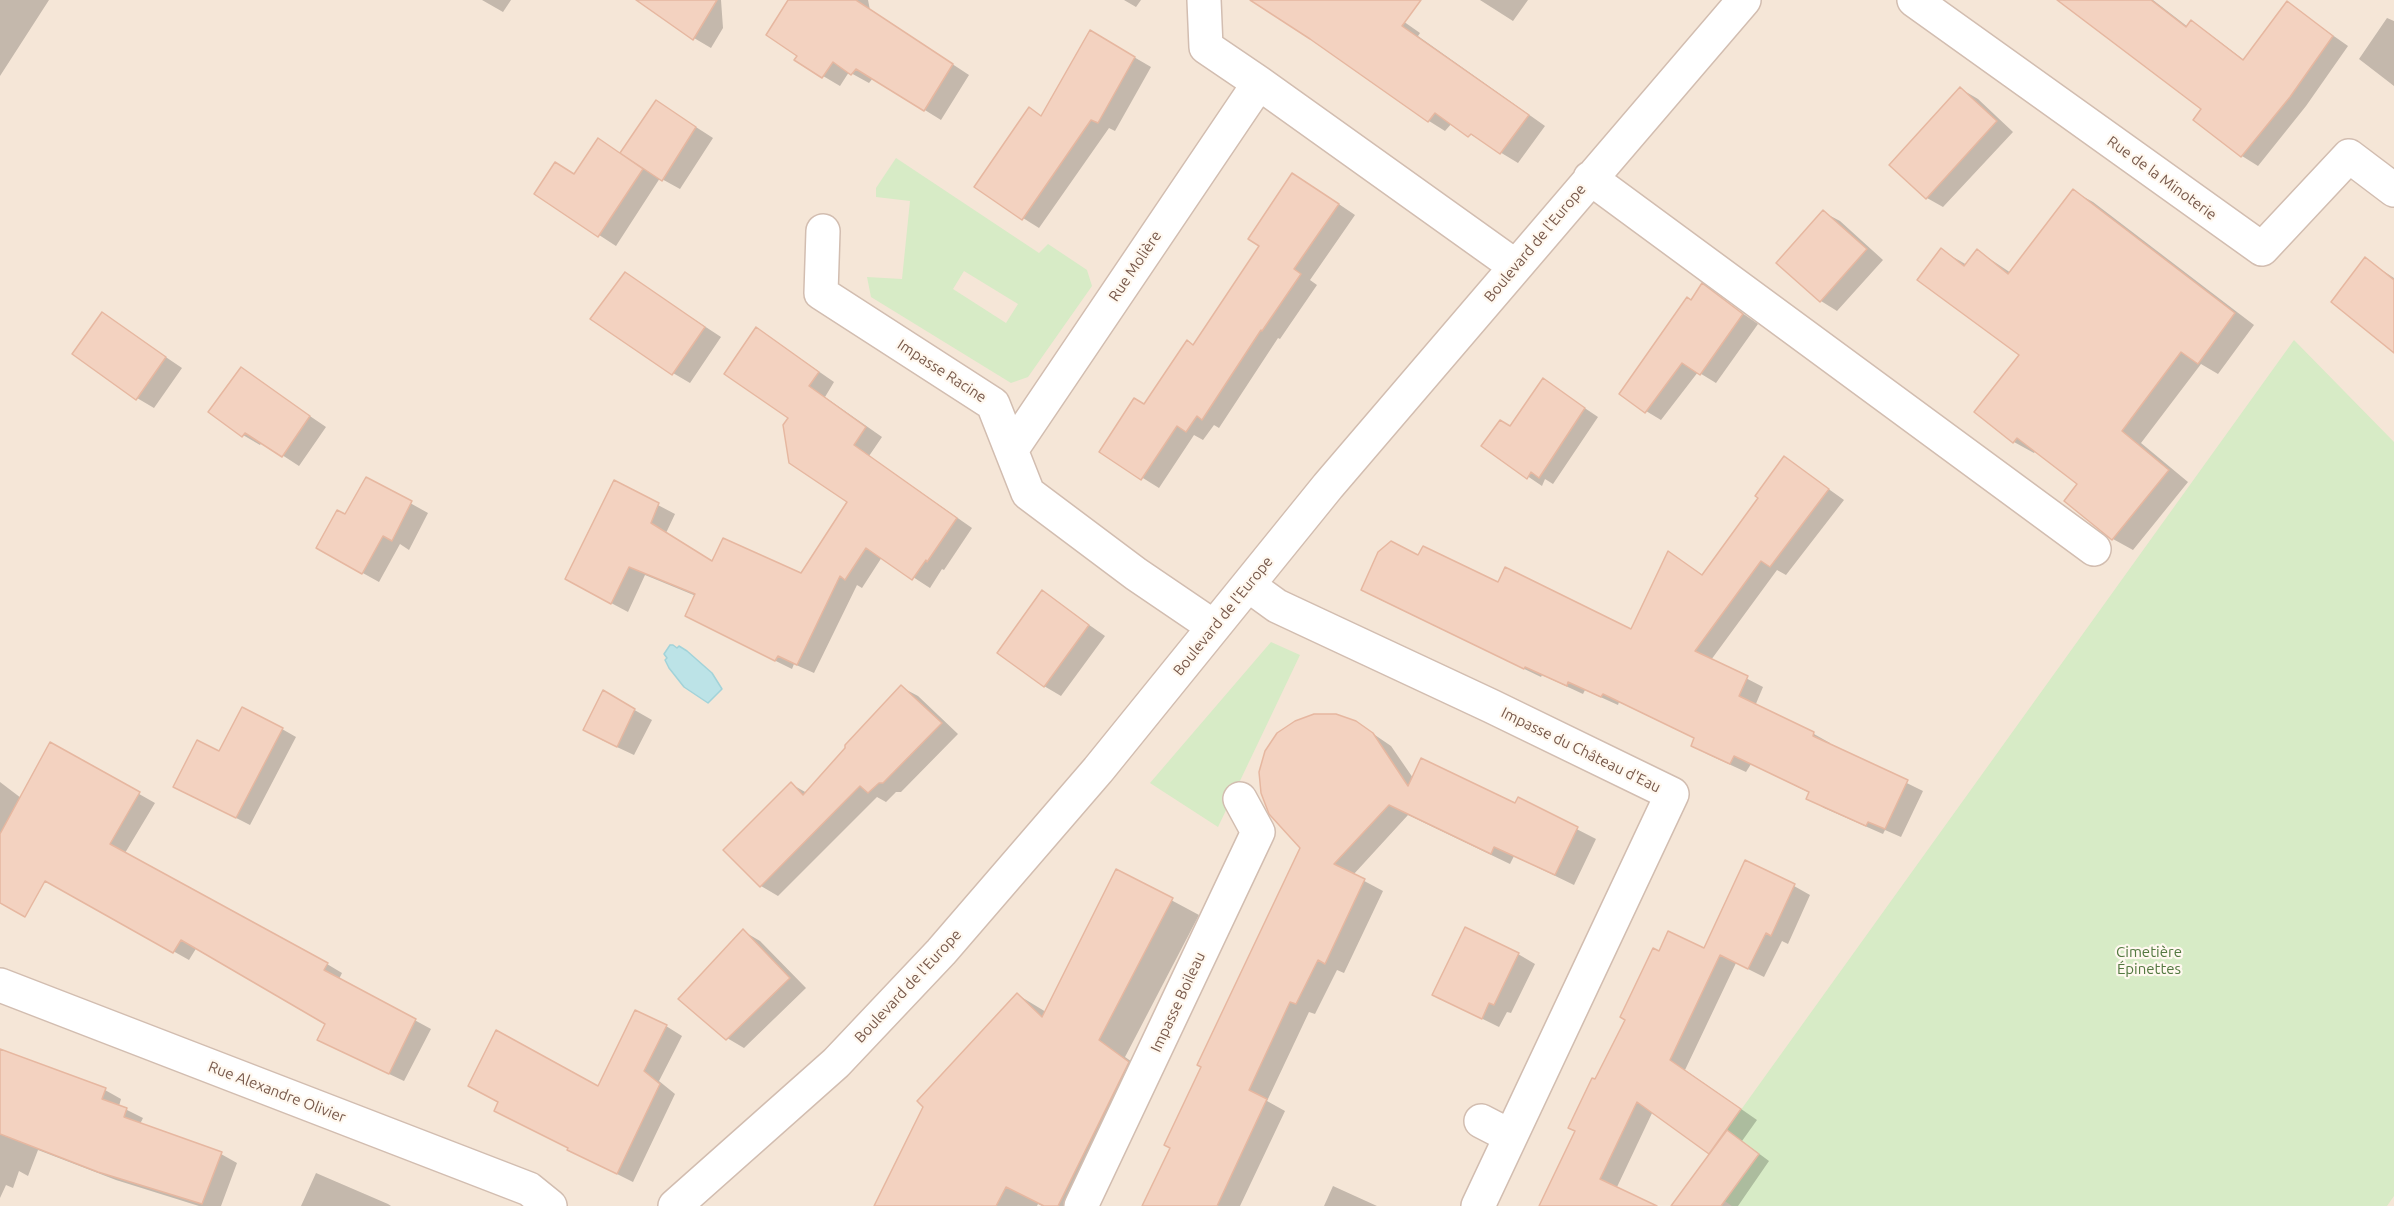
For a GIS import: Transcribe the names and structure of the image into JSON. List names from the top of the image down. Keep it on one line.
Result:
{"streets":{"street":["Rue de la Minoterie","Boulevard de l'Europe","Rue Molière","Impasse Racine","Impasse du Château d'Eau","Impasse Boileau","Rue Alexandre Olivier"]},"crossings":[["Boulevard de l'Europe","Impasse Racine"],["Boulevard de l'Europe","Impasse du Château d'Eau"],["Rue Molière","Impasse Racine"]],"parks":["Cimetière Épinettes"]}
